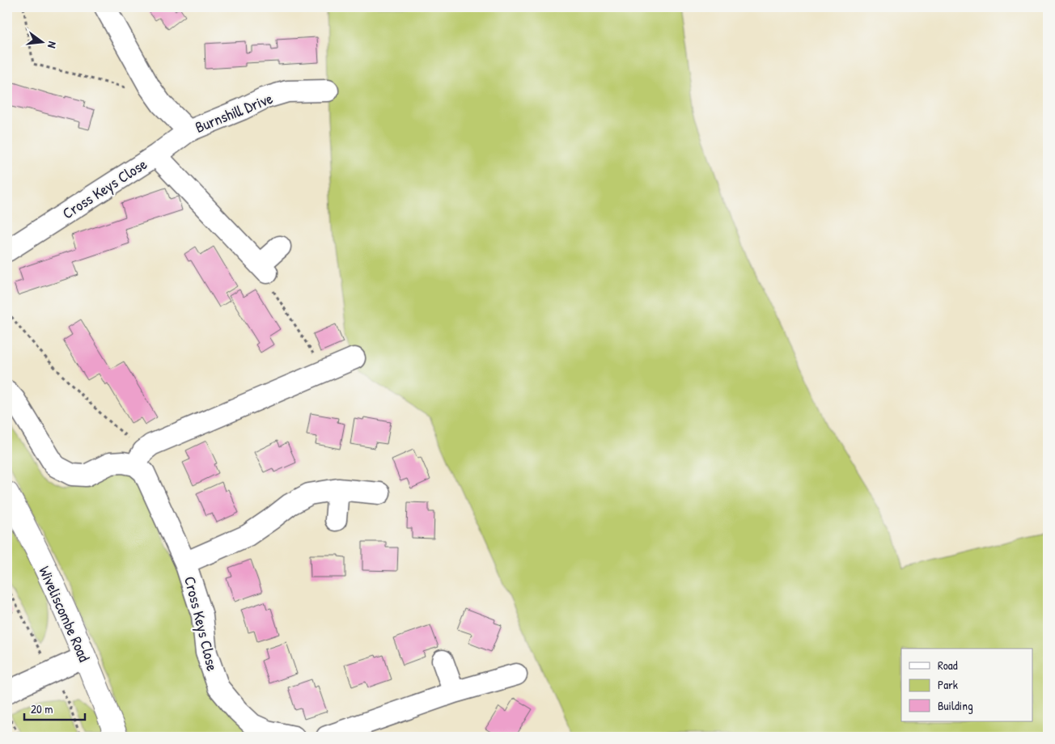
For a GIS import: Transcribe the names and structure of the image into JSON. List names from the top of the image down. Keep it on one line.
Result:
{"streets":{"main road":["Wiveliscombe Road"],"street":["Burnshill Drive","Cross Keys Close"]},"crossings":[["Burnshill Drive","Cross Keys Close"]],"legend":["Road","Park","Building"],"scale_bar":"20 m","north":"right"}
